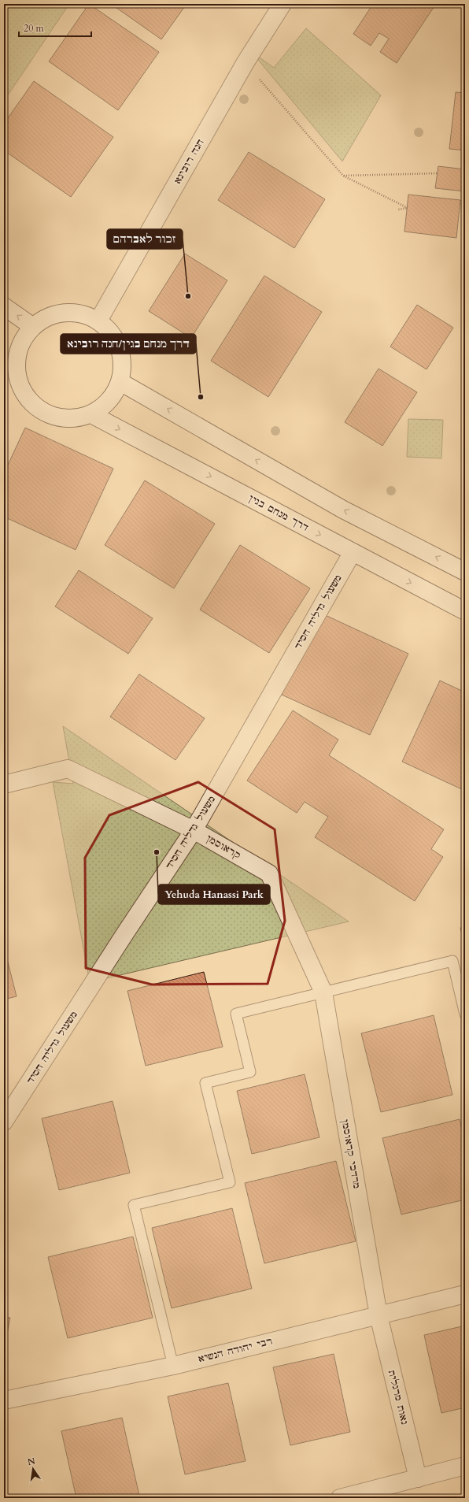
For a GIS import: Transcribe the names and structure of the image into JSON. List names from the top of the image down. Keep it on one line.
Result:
{"streets":{"street":["חנה רובינא","דרך מנחם בגין","משעול גדליה חסיד","קראוסמן","מרדכי קראוסמן","רבי יהודה הנשיא","נאות מרגלית"]},"crossings":[["חנה רובינא","דרך מנחם בגין"],["דרך מנחם בגין","משעול גדליה חסיד"],["משעול גדליה חסיד","קראוסמן"],["קראוסמן","מרדכי קראוסמן"],["מרדכי קראוסמן","רבי יהודה הנשיא"],["מרדכי קראוסמן","נאות מרגלית"],["רבי יהודה הנשיא","נאות מרגלית"]],"places":["זכור לאברהם","דרך מנחם בגין/חנה רובינא","Yehuda Hanassi Park"],"scale_bar":"20 m","north":"top"}
